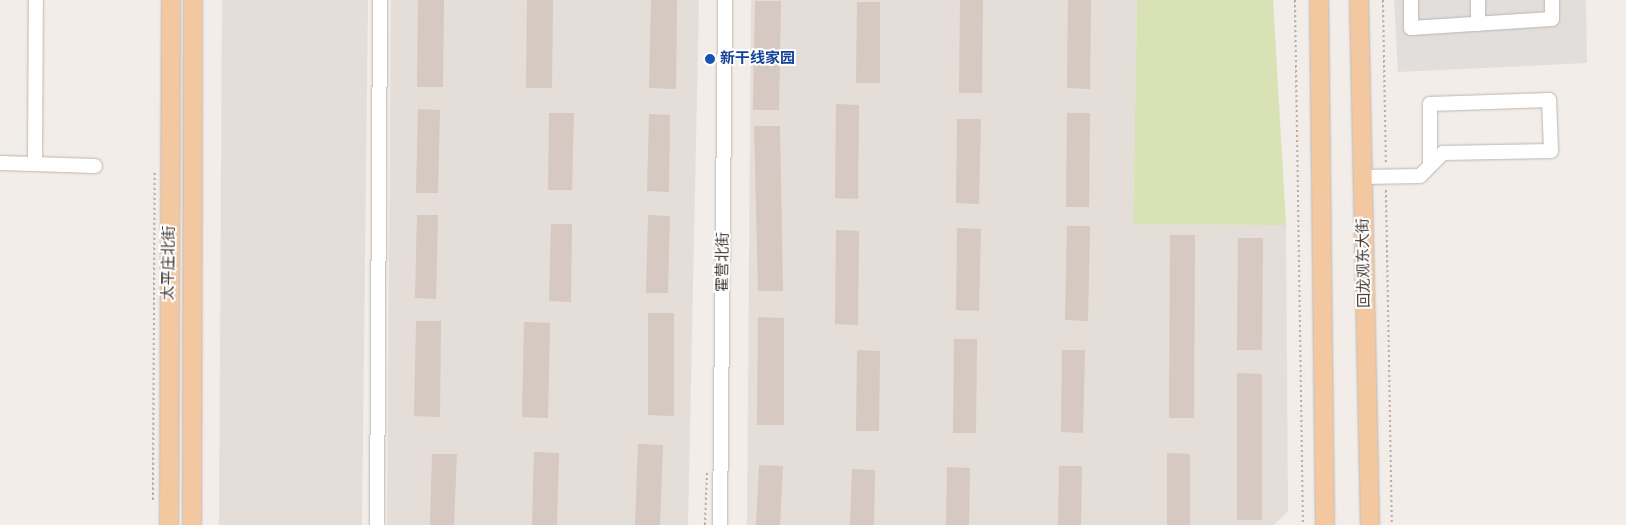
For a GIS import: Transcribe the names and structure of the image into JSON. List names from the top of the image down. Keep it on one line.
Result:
{"streets":{"main road":["太平庄北街","回龙观东大街"],"street":["霍营北街"]},"places":["新干线家园"]}
